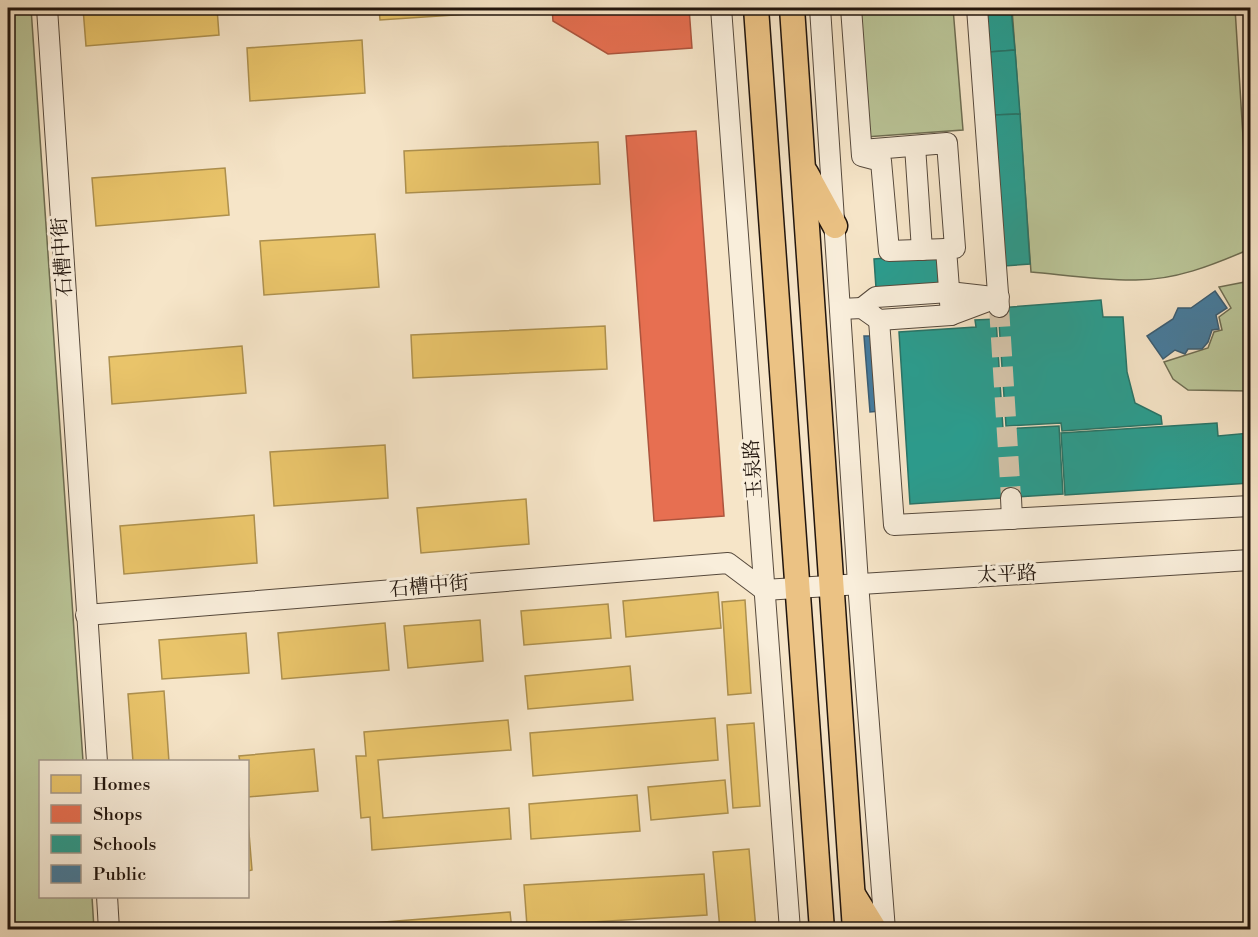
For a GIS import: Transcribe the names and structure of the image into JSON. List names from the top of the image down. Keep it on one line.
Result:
{"streets":{"main road":["玉泉路"],"street":["石槽中街","太平路"]},"crossings":[["石槽中街","玉泉路"],["石槽中街","太平路"],["玉泉路","太平路"]],"legend":["Homes","Shops","Schools","Public"]}
